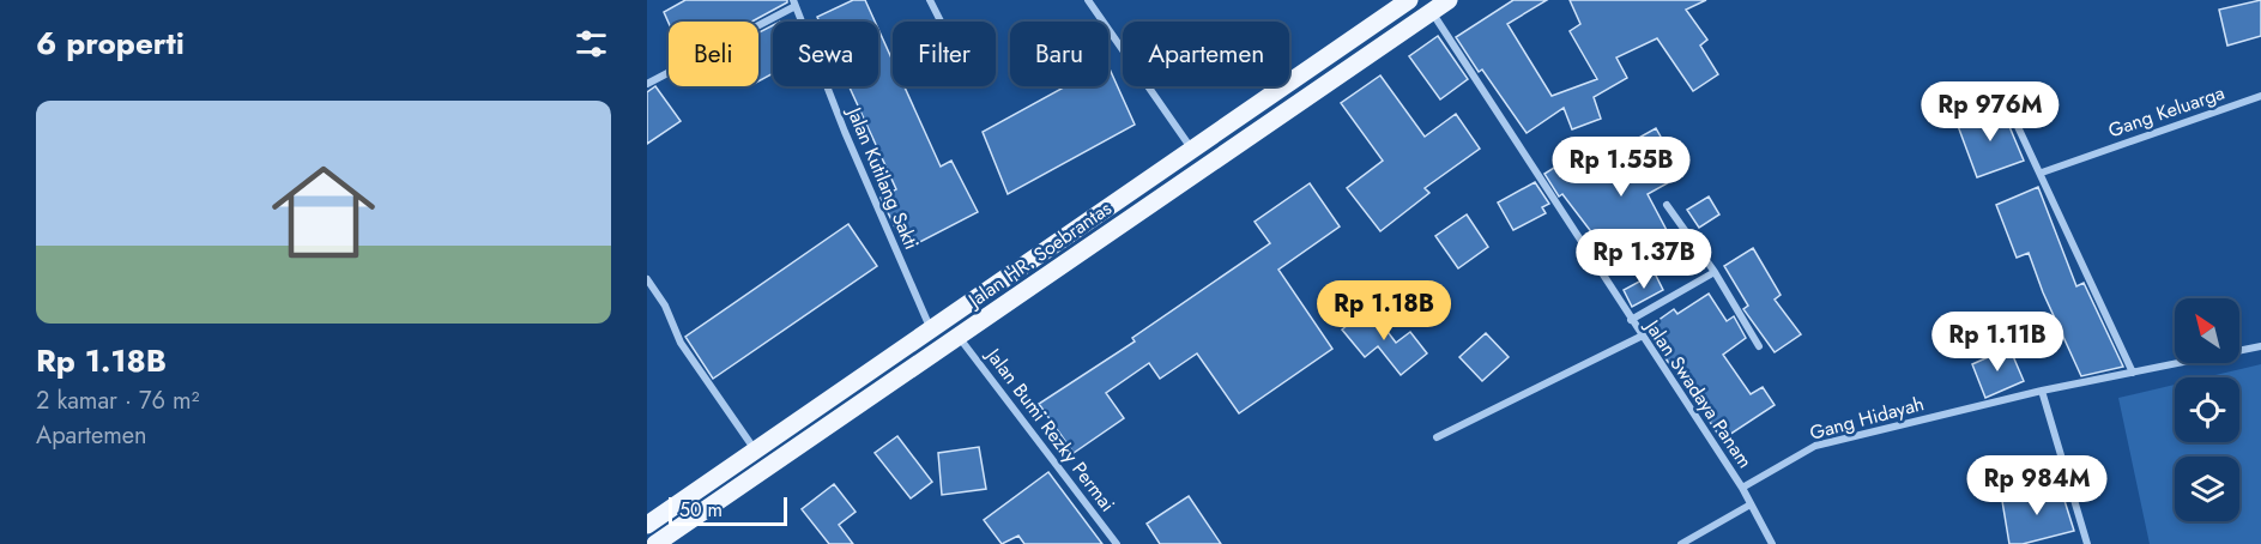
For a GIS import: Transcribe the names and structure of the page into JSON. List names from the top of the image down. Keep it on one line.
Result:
{"streets":{"main road":["Jalan HR. Soebrantas"],"street":["Gang Keluarga","Jalan Kutilang Sakti","Jalan Swadaya Panam","Gang Hidayah","Jalan Bumi Rezky Permai"]},"crossings":[["Jalan Kutilang Sakti","Jalan HR. Soebrantas"],["Jalan HR. Soebrantas","Jalan Swadaya Panam"],["Jalan HR. Soebrantas","Jalan Bumi Rezky Permai"],["Jalan Swadaya Panam","Gang Hidayah"]],"scale_bar":"50 m","north":"top left","page":{"heading":"6 properti","chip":["Beli","Sewa","Filter","Baru","Apartemen"],"price":["Rp 976M","Rp 1.55B","Rp 1.37B","Rp 1.18B","Rp 1.11B","Rp 984M"],"list":[{"name":"Rp 1.18B","note":"2 kamar · 76 m² · Apartemen"}],"scale":"50 m"}}
